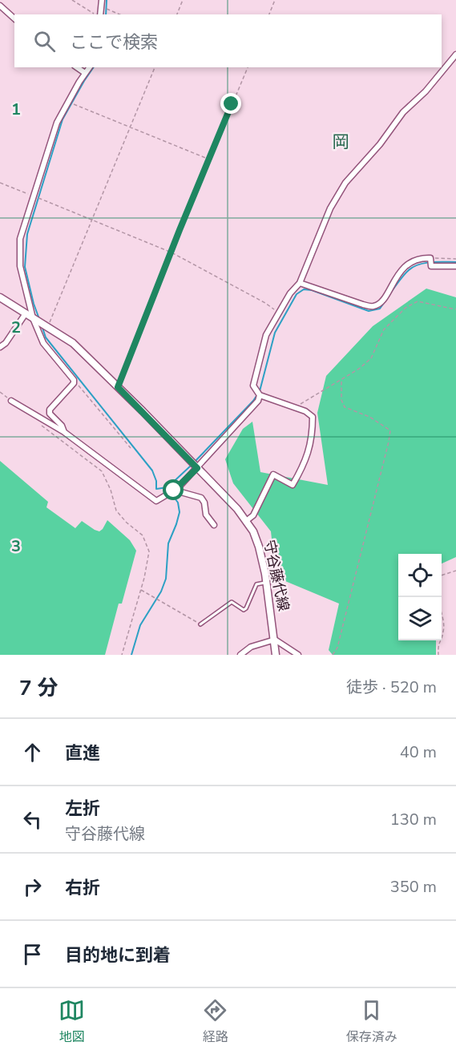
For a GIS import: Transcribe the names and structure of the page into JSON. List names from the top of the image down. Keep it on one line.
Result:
{"streets":{"main road":["守谷藤代線"]},"districts":["岡"],"page":{"search":"ここで検索","heading":["7 分","徒歩 · 520 m"],"list":[["直進","40 m"],["左折","守谷藤代線","130 m"],["右折","350 m"],"目的地に到着"],"nav":["地図","経路","保存済み"]},"grid":{"rows":["1","2","3"]}}
